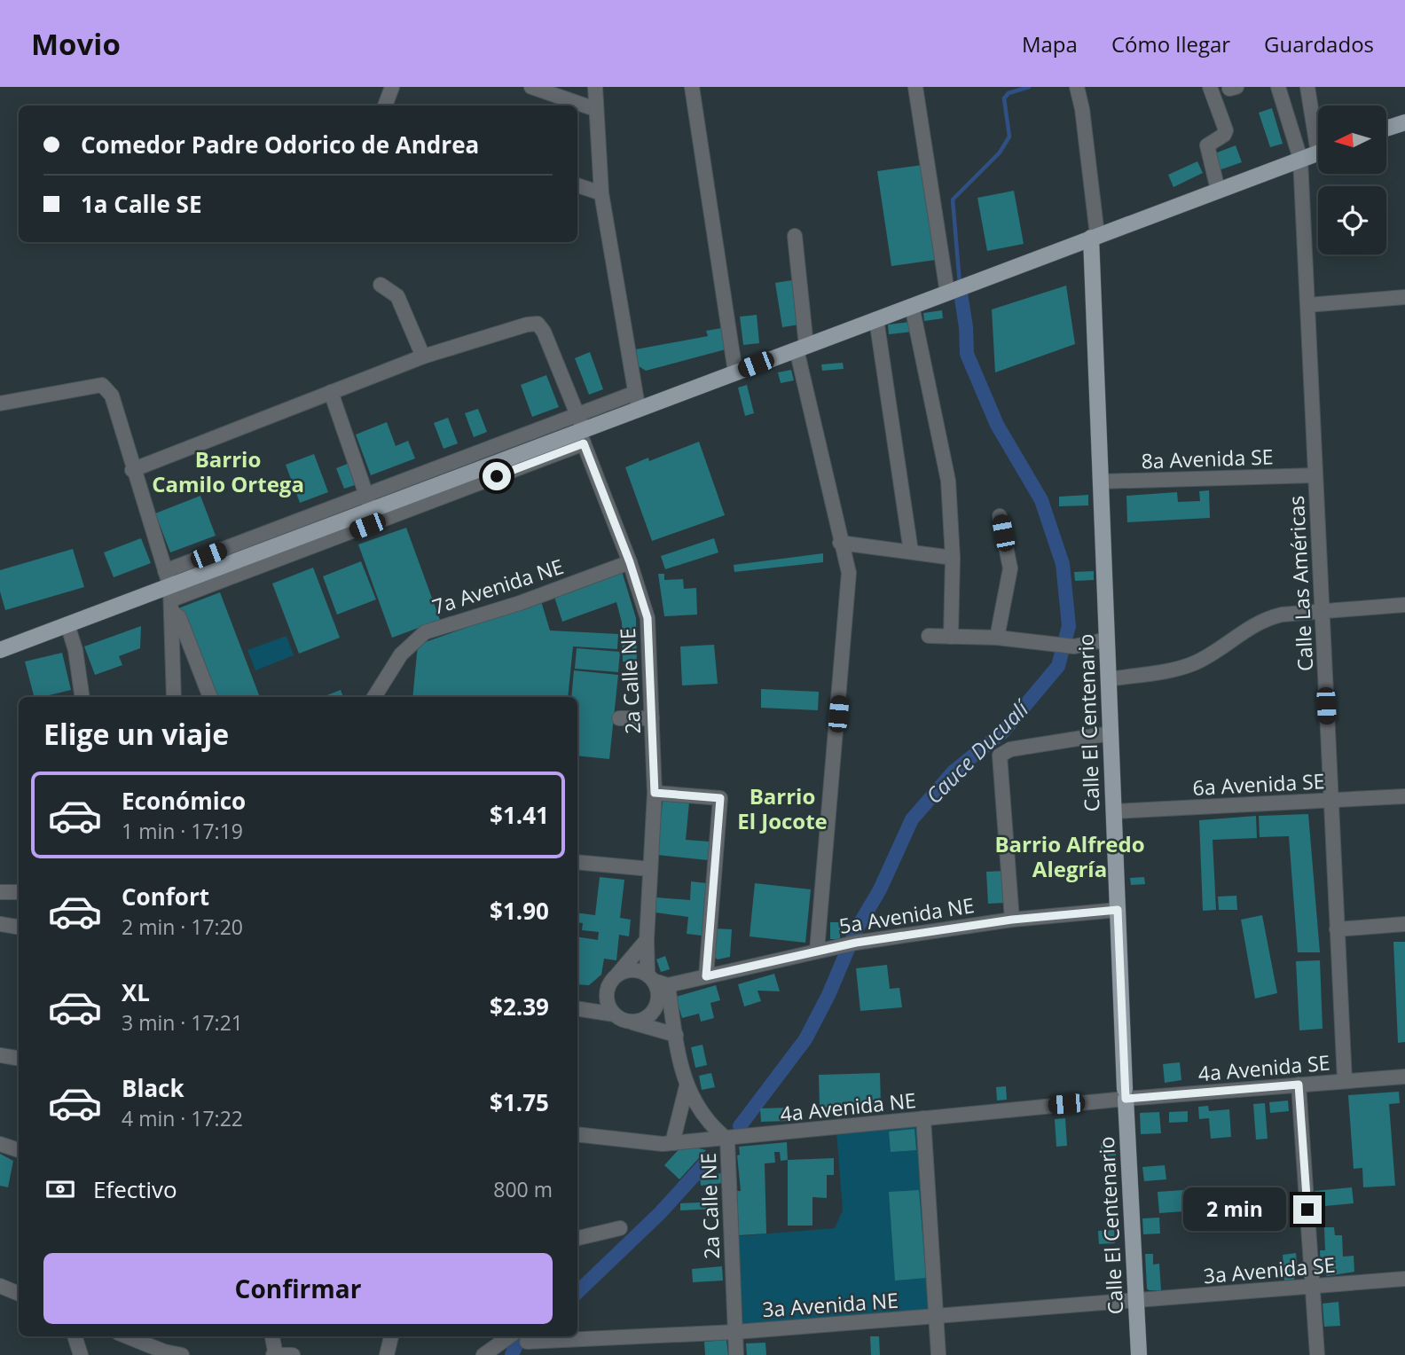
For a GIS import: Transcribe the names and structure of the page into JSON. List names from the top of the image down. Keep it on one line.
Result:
{"streets":{"main road":["Calle El Centenario"],"street":["8a Avenida SE","Calle Las Américas","7a Avenida NE","2a Calle NE","6a Avenida SE","5a Avenida NE","4a Avenida SE","4a Avenida NE","3a Avenida SE","3a Avenida NE"]},"crossings":[["8a Avenida SE","Calle Las Américas"],["8a Avenida SE","Calle El Centenario"],["Calle Las Américas","6a Avenida SE"],["Calle Las Américas","4a Avenida SE"],["7a Avenida NE","2a Calle NE"],["2a Calle NE","5a Avenida NE"],["2a Calle NE","4a Avenida NE"],["2a Calle NE","3a Avenida NE"],["Calle El Centenario","6a Avenida SE"],["Calle El Centenario","5a Avenida NE"],["Calle El Centenario","4a Avenida SE"],["Calle El Centenario","4a Avenida NE"],["Calle El Centenario","3a Avenida SE"],["Calle El Centenario","3a Avenida NE"],["4a Avenida SE","4a Avenida NE"],["3a Avenida SE","3a Avenida NE"]],"districts":["Barrio Camilo Ortega","Barrio El Jocote","Barrio Alfredo Alegría"],"water":["Cauce Ducualí"],"north":"left","page":{"header":"Movio","nav":["Mapa","Cómo llegar","Guardados"],"banner":["Comedor Padre Odorico de Andrea","1a Calle SE"],"heading":"Elige un viaje","list":[{"name":"Económico","note":"1 min · 17:19","value":"$1.41"},{"name":"Confort","note":"2 min · 17:20","value":"$1.90"},{"name":"XL","note":"3 min · 17:21","value":"$2.39"},{"name":"Black","note":"4 min · 17:22","value":"$1.75"}],"pay":["Efectivo","800 m"],"bubble":"2 min","buttons":"Confirmar"}}
